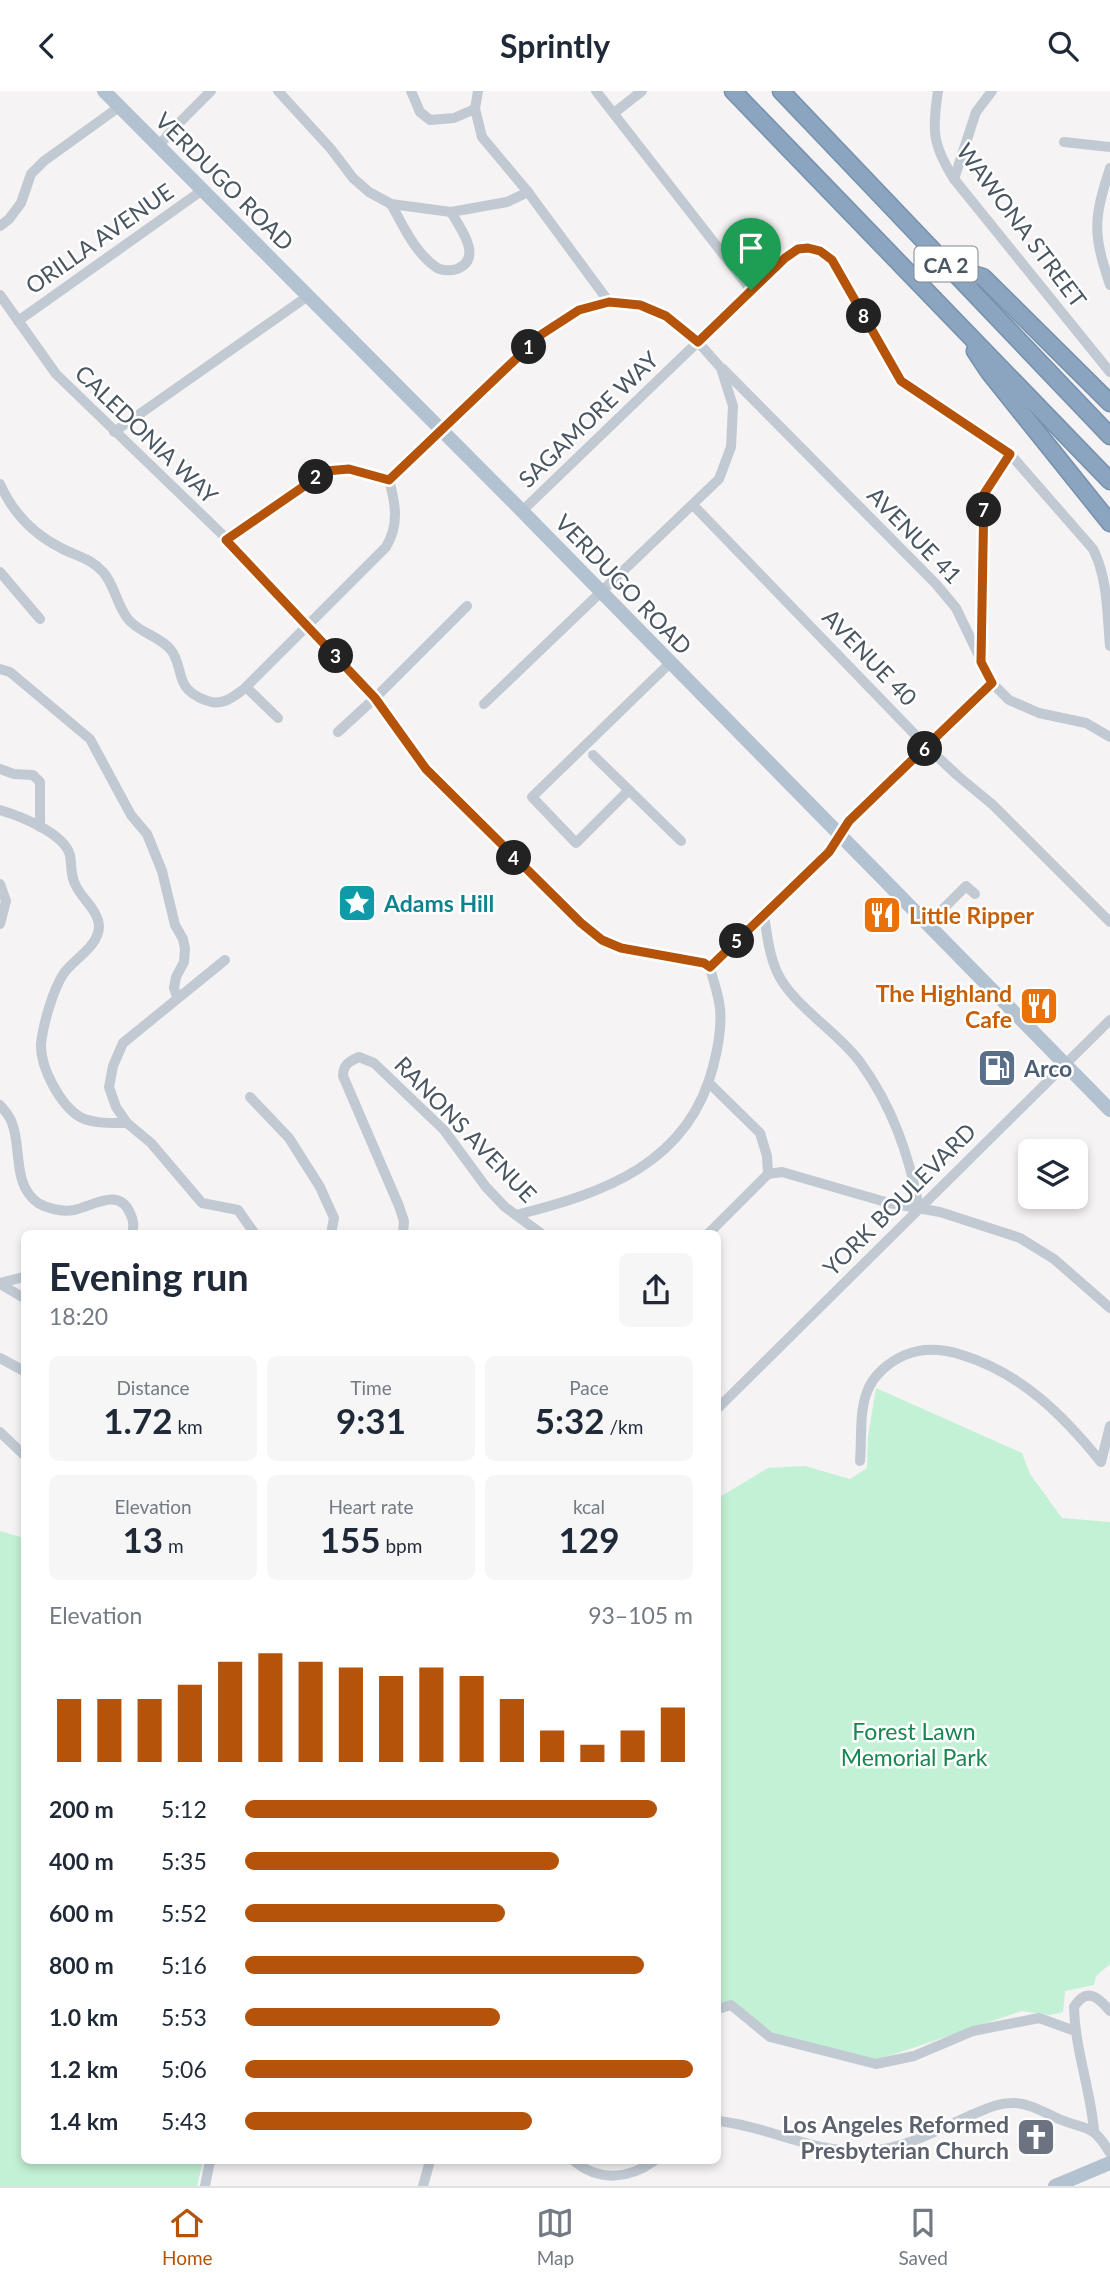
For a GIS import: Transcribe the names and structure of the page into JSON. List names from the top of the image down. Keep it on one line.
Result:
{"streets":{"highway":["CA 2"],"main road":["VERDUGO ROAD"],"street":["WAWONA STREET","ORILLA AVENUE","SAGAMORE WAY","CALEDONIA WAY","AVENUE 41","AVENUE 40","RANONS AVENUE","YORK BOULEVARD"]},"crossings":[["VERDUGO ROAD","ORILLA AVENUE"],["VERDUGO ROAD","SAGAMORE WAY"],["VERDUGO ROAD","YORK BOULEVARD"],["ORILLA AVENUE","CALEDONIA WAY"],["SAGAMORE WAY","AVENUE 41"]],"parks":["Forest Lawn Memorial Park"],"places":{"place":["Adams Hill"],"restaurant":["Little Ripper","The Highland Cafe"],"fuel station":["Arco"],"church":["Los Angeles Reformed Presbyterian Church"]},"page":{"header":"Sprintly","pins":["8","1","2","7","3","6","4","5"],"heading":["Evening run","18:20"],"stats":[["Distance","1.72 km"],["Time","9:31"],["Pace","5:32 /km"],["Elevation","13 m"],["Heart rate","155 bpm"],["kcal","129"]],"chart":["Elevation","93–105 m"],"list":[{"name":"200 m","note":"5:12"},{"name":"400 m","note":"5:35"},{"name":"600 m","note":"5:52"},{"name":"800 m","note":"5:16"},{"name":"1.0 km","note":"5:53"},{"name":"1.2 km","note":"5:06"},{"name":"1.4 km","note":"5:43"}],"tabs":["Home","Map","Saved"]}}
